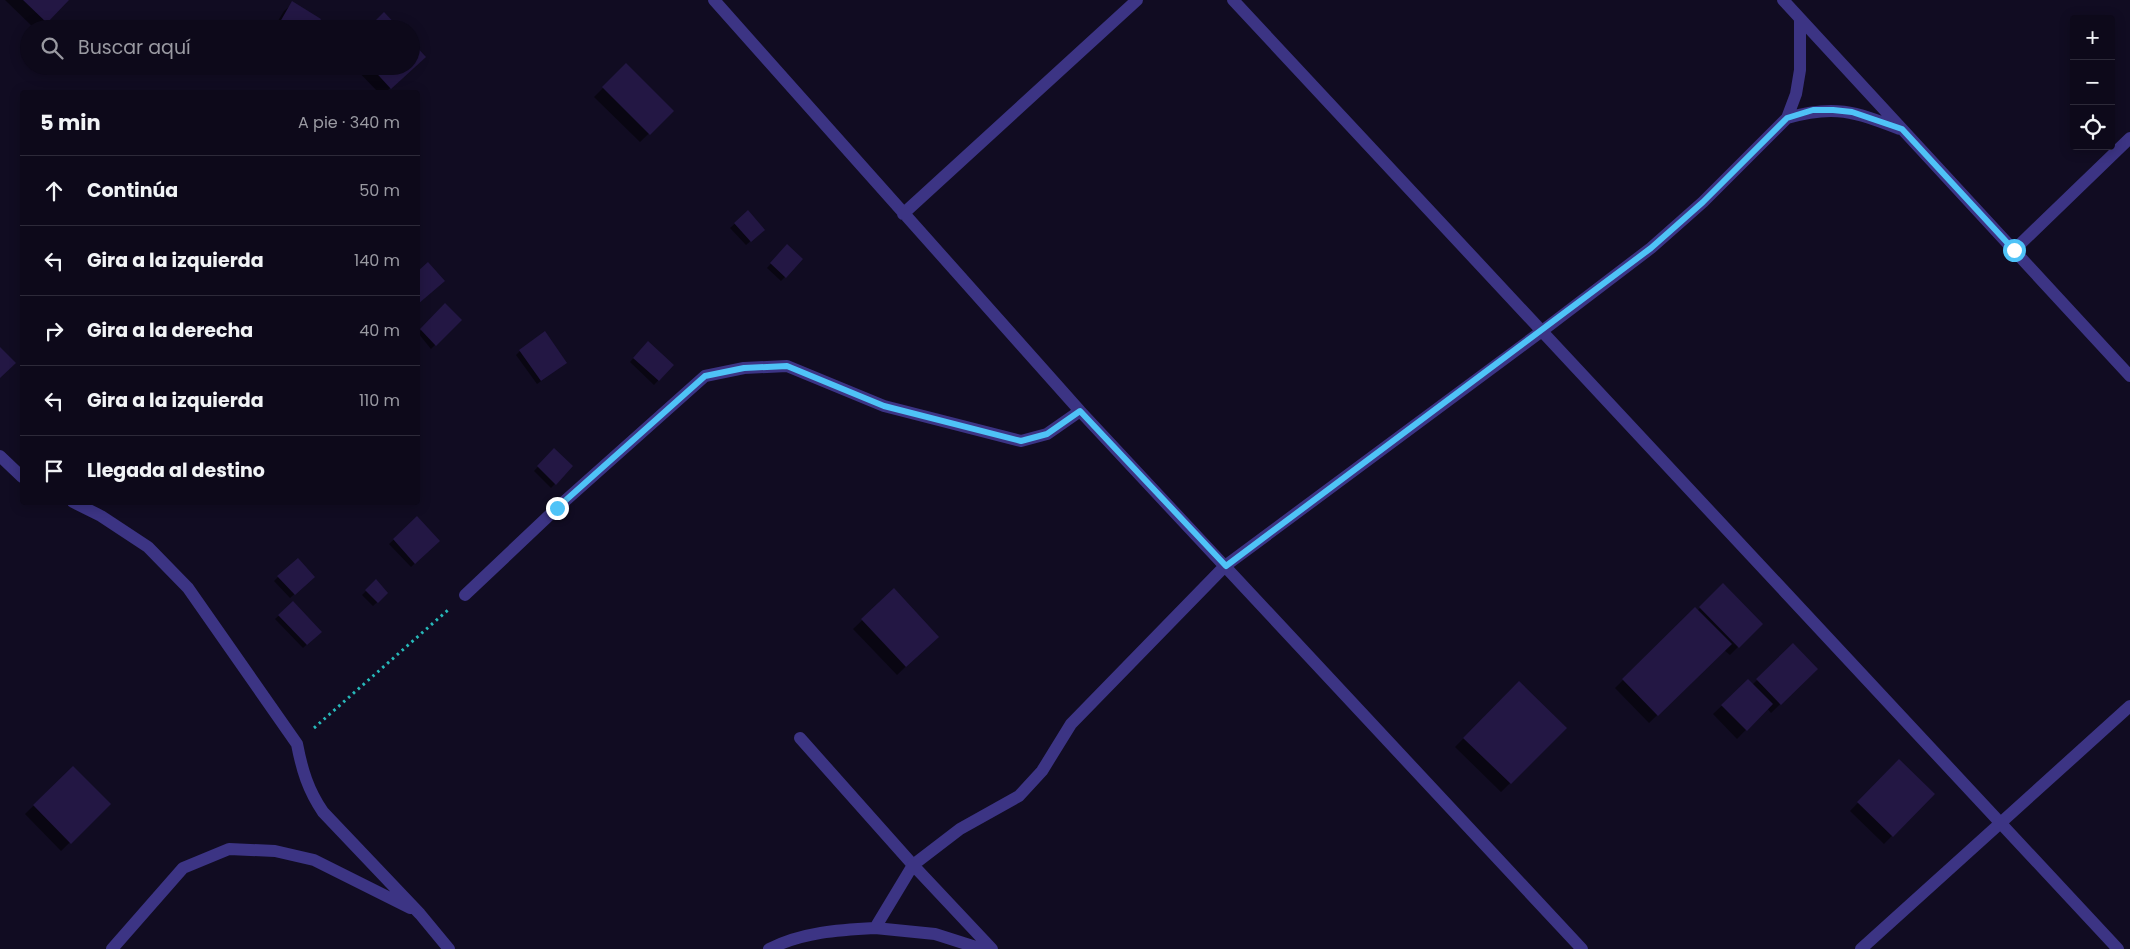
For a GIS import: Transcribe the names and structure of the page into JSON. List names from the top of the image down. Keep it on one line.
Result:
{"page":{"map_buttons":["+","−"],"search":"Buscar aquí","heading":["5 min","A pie · 340 m"],"list":[["Continúa","50 m"],["Gira a la izquierda","140 m"],["Gira a la derecha","40 m"],["Gira a la izquierda","110 m"],"Llegada al destino"]}}
